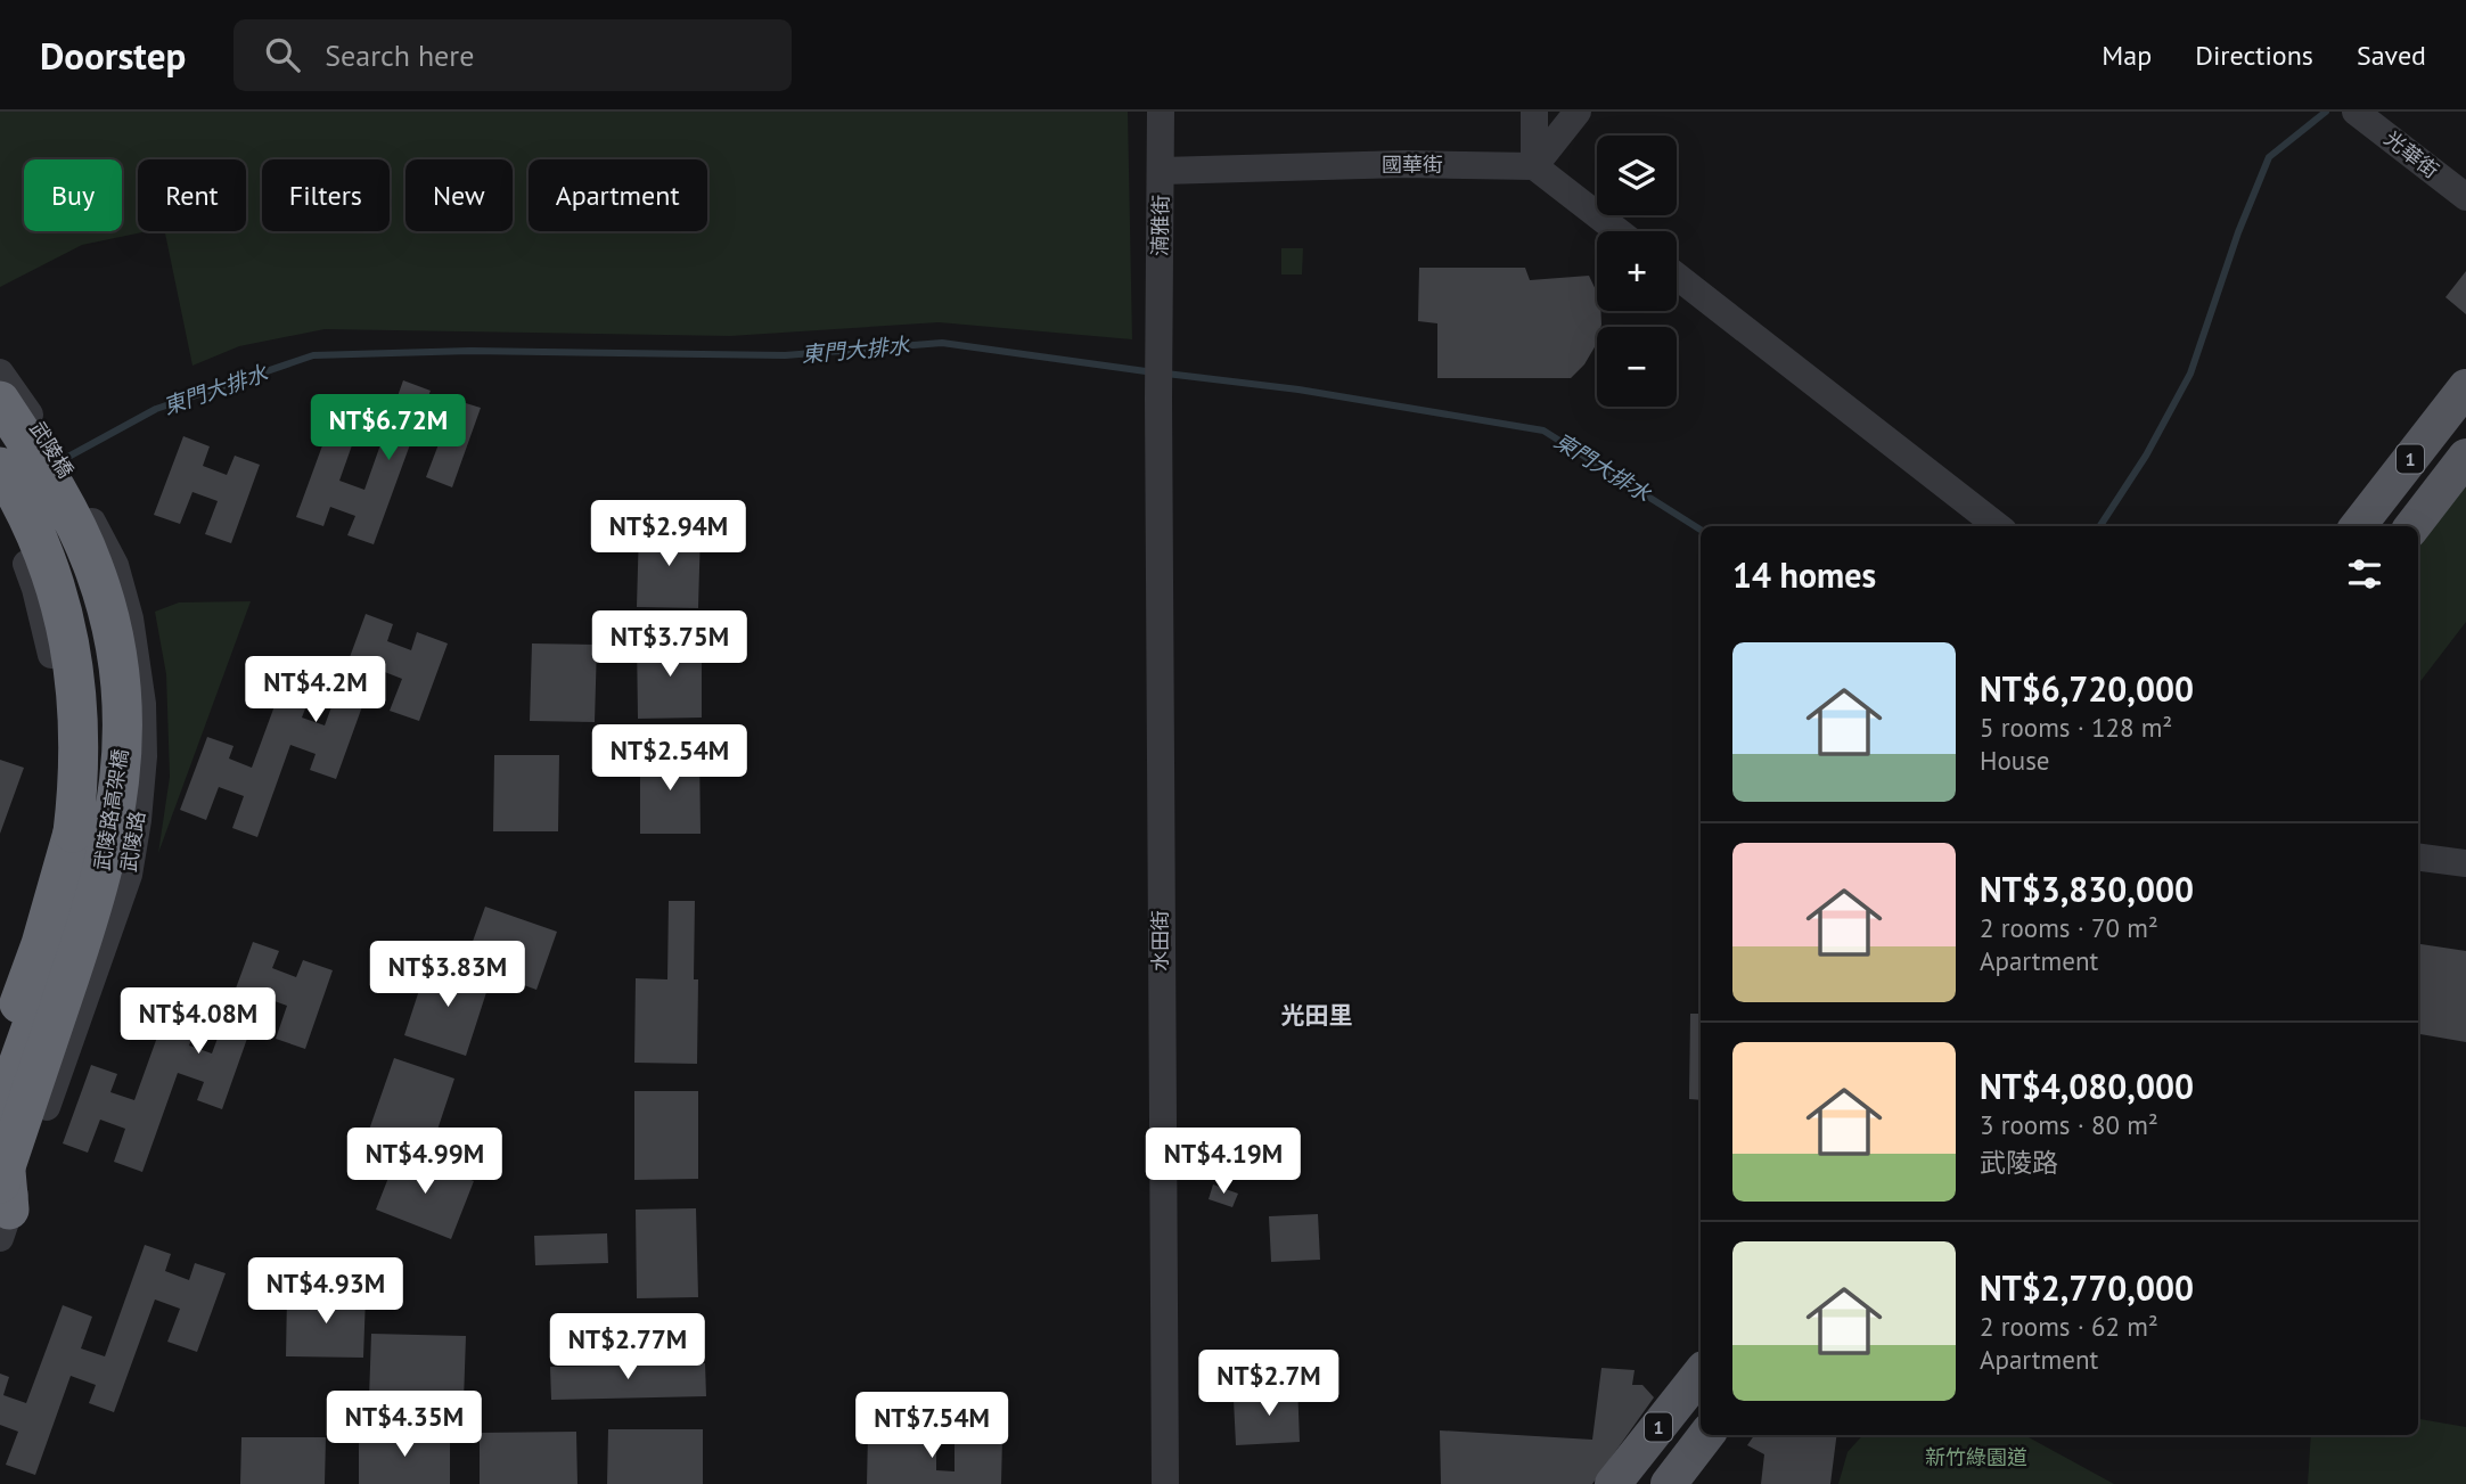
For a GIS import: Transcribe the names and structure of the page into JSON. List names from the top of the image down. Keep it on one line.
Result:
{"streets":{"highway":["武陵路高架橋"],"main road":["1"],"street":["光華街","國華街","湳雅街","武陵橋","武陵路","水田街"]},"crossings":[["國華街","湳雅街"],["湳雅街","水田街"],["武陵橋","武陵路高架橋"],["武陵橋","武陵路"],["武陵路高架橋","武陵路"]],"districts":["光田里"],"water":["東門大排水"],"parks":["新竹綠園道"],"page":{"header":"Doorstep","search":"Search here","nav":["Map","Directions","Saved"],"map_buttons":["+","−"],"chip":["Buy","Rent","Filters","New","Apartment"],"price":["NT$6.72M","NT$2.94M","NT$3.75M","NT$4.2M","NT$2.54M","NT$3.83M","NT$4.08M","NT$4.99M","NT$4.19M","NT$4.93M","NT$2.77M","NT$2.7M","NT$4.35M","NT$7.54M"],"heading":"14 homes","list":[{"name":"NT$6,720,000","note":"5 rooms · 128 m² · House"},{"name":"NT$3,830,000","note":"2 rooms · 70 m² · Apartment"},{"name":"NT$4,080,000","note":"3 rooms · 80 m² · 武陵路"},{"name":"NT$2,770,000","note":"2 rooms · 62 m² · Apartment"}]}}
